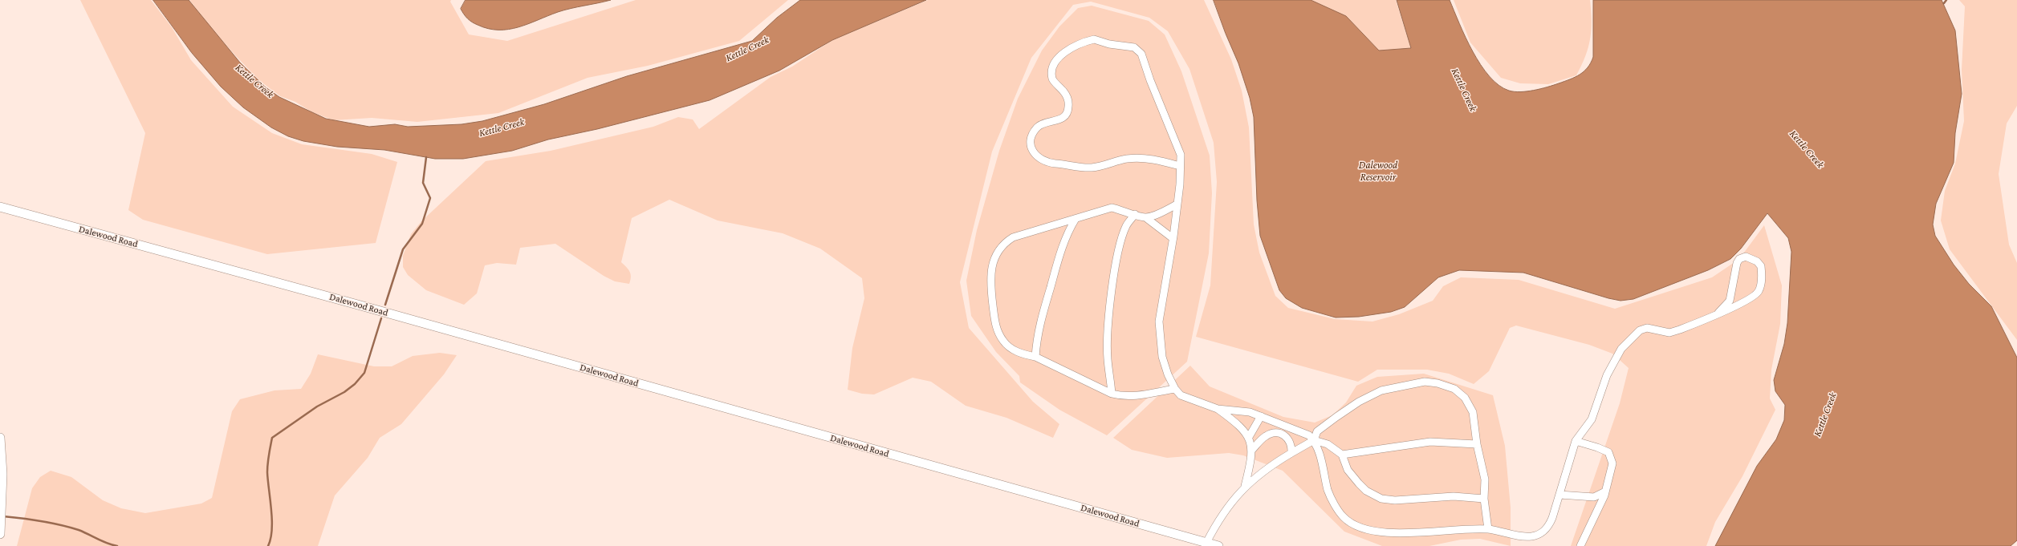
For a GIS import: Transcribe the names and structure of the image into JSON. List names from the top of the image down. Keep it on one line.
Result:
{"streets":{"main road":["Dalewood Road"]},"water":["Kettle Creek","Dalewood Reservoir"]}
